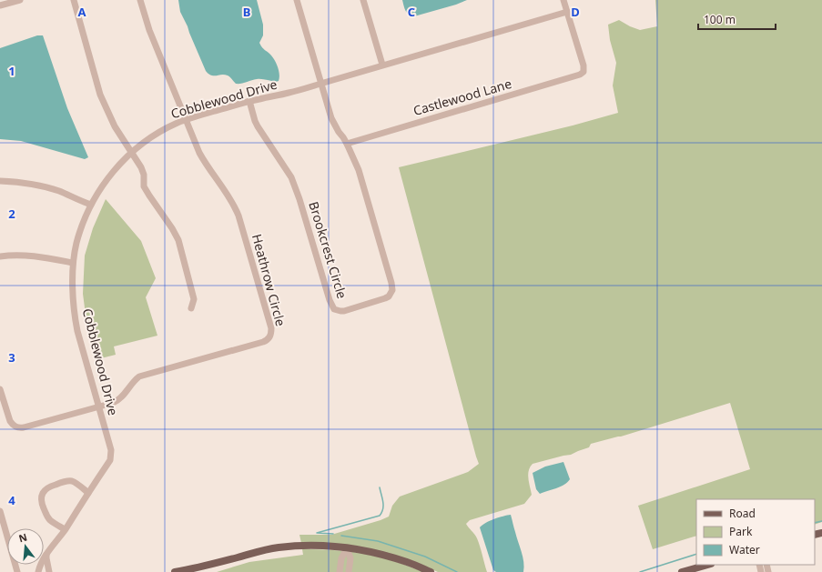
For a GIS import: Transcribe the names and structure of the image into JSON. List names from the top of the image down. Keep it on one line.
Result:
{"streets":{"street":["Castlewood Lane","Cobblewood Drive","Brookcrest Circle","Heathrow Circle"]},"crossings":[["Castlewood Lane","Cobblewood Drive"],["Castlewood Lane","Brookcrest Circle"],["Cobblewood Drive","Brookcrest Circle"],["Cobblewood Drive","Heathrow Circle"]],"legend":["Road","Park","Water"],"scale_bar":"100 m","north":"top","grid":{"columns":["A","B","C","D"],"rows":["1","2","3","4"]}}
